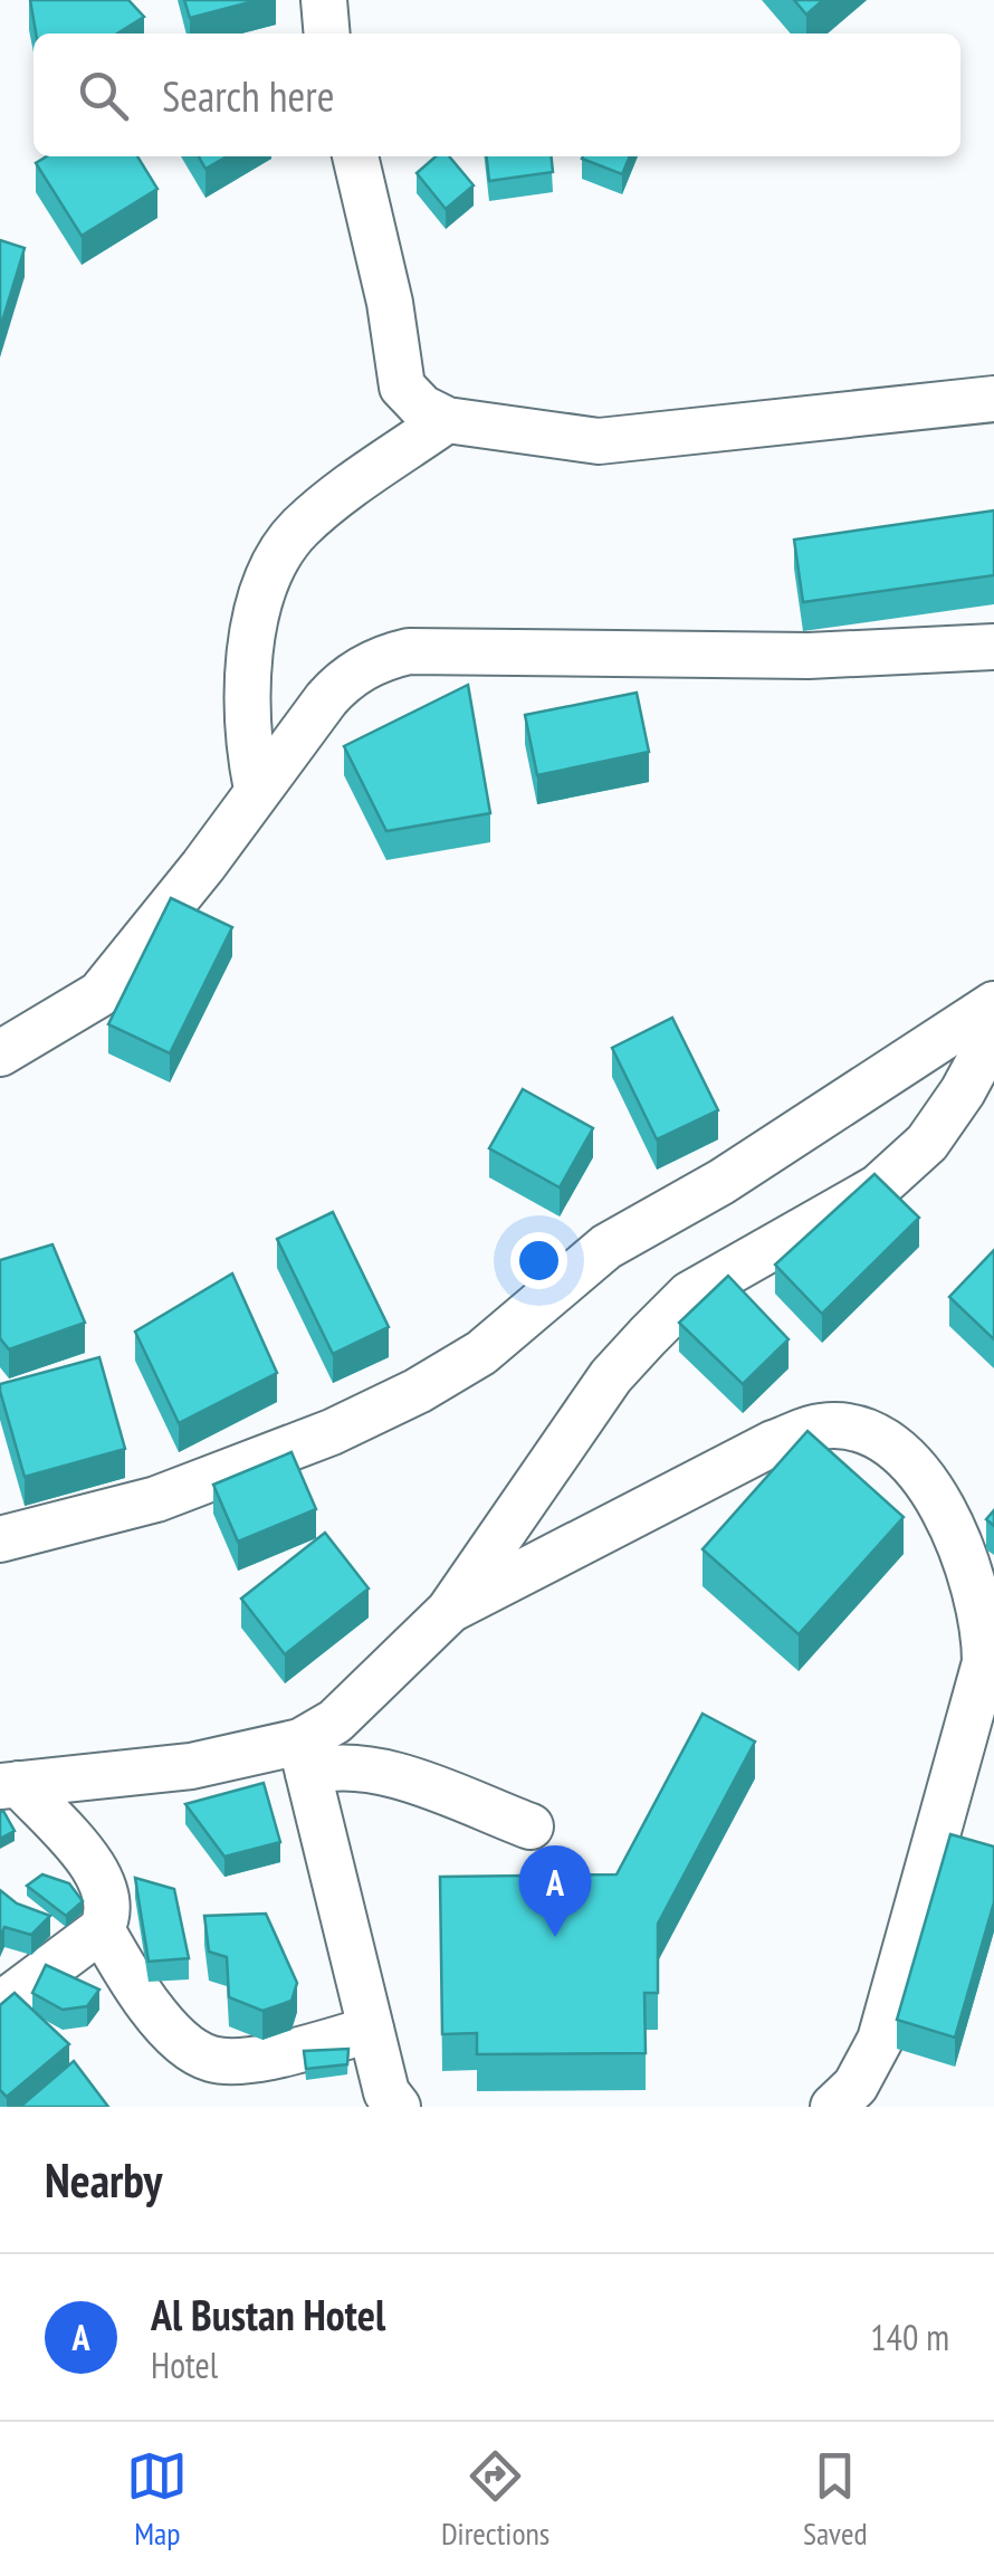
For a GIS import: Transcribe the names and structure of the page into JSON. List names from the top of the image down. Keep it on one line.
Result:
{"page":{"search":"Search here","pins":"A","heading":"Nearby","list":[{"mark":"A","name":"Al Bustan Hotel","note":"Hotel","value":"140 m"}],"nav":["Map","Directions","Saved"]}}
